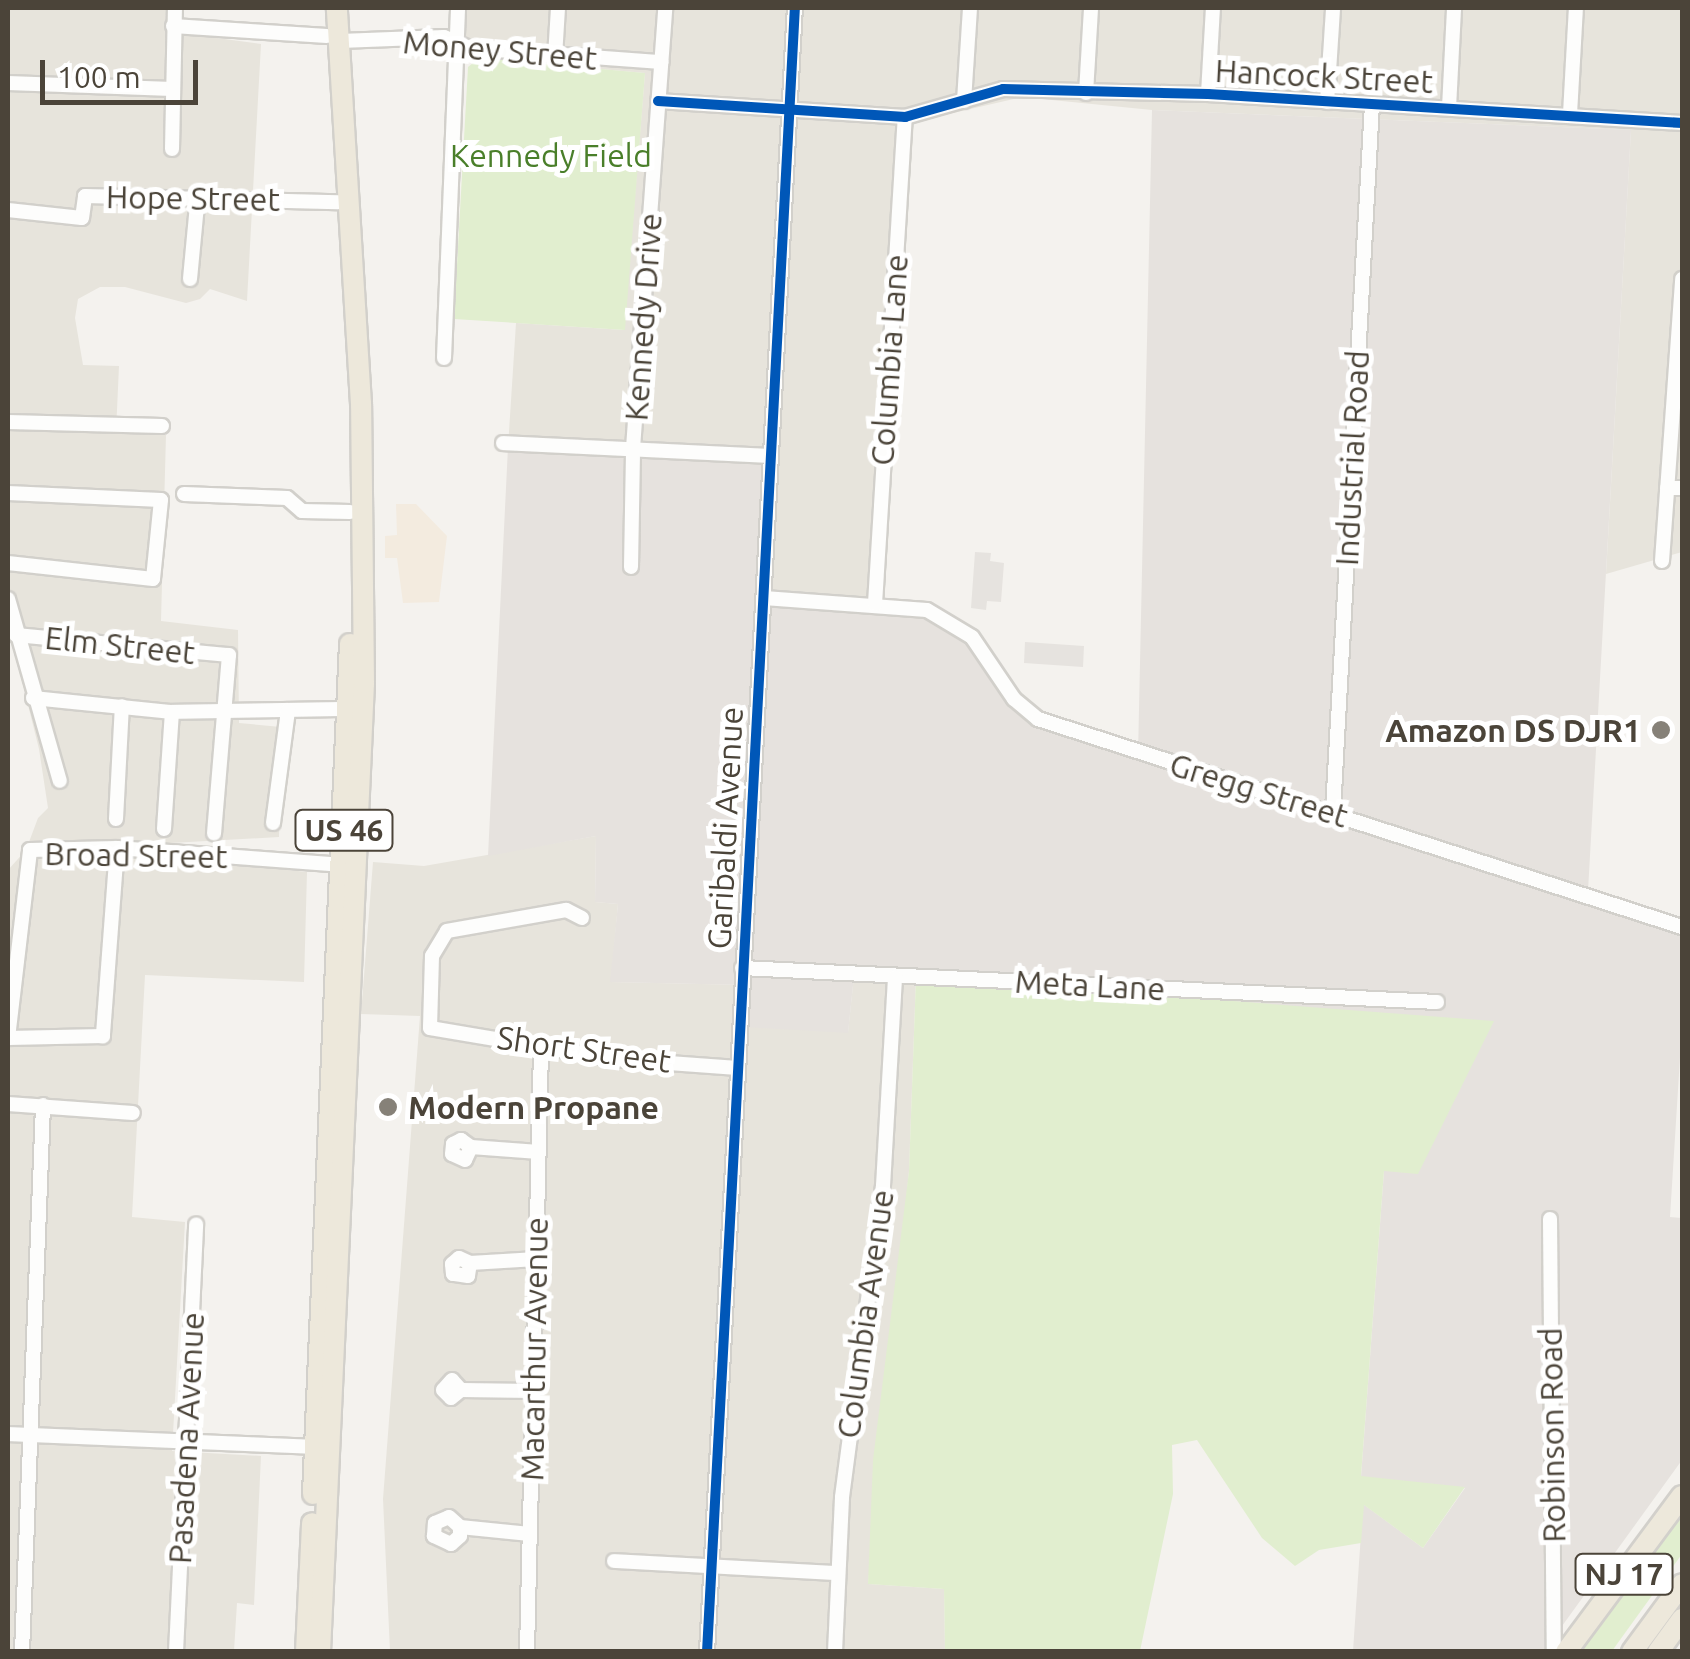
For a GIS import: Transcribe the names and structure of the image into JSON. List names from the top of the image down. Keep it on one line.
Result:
{"streets":{"highway":["US 46","NJ 17"],"street":["Money Street","Hancock Street","Hope Street","Kennedy Drive","Columbia Lane","Industrial Road","Elm Street","Gregg Street","Garibaldi Avenue","Broad Street","Meta Lane","Short Street","Columbia Avenue","Macarthur Avenue","Robinson Road","Pasadena Avenue"]},"crossings":[["Money Street","Kennedy Drive"],["Money Street","US 46"],["Hancock Street","Kennedy Drive"],["Hancock Street","Columbia Lane"],["Hancock Street","Industrial Road"],["Hancock Street","Garibaldi Avenue"],["Hope Street","US 46"],["Columbia Lane","Gregg Street"],["Industrial Road","Gregg Street"],["Gregg Street","Garibaldi Avenue"],["Garibaldi Avenue","Meta Lane"],["Garibaldi Avenue","Short Street"],["US 46","Broad Street"],["Meta Lane","Columbia Avenue"],["Short Street","Macarthur Avenue"]],"parks":["Kennedy Field"],"places":["Amazon DS DJR1","Modern Propane"],"scale_bar":"100 m"}
